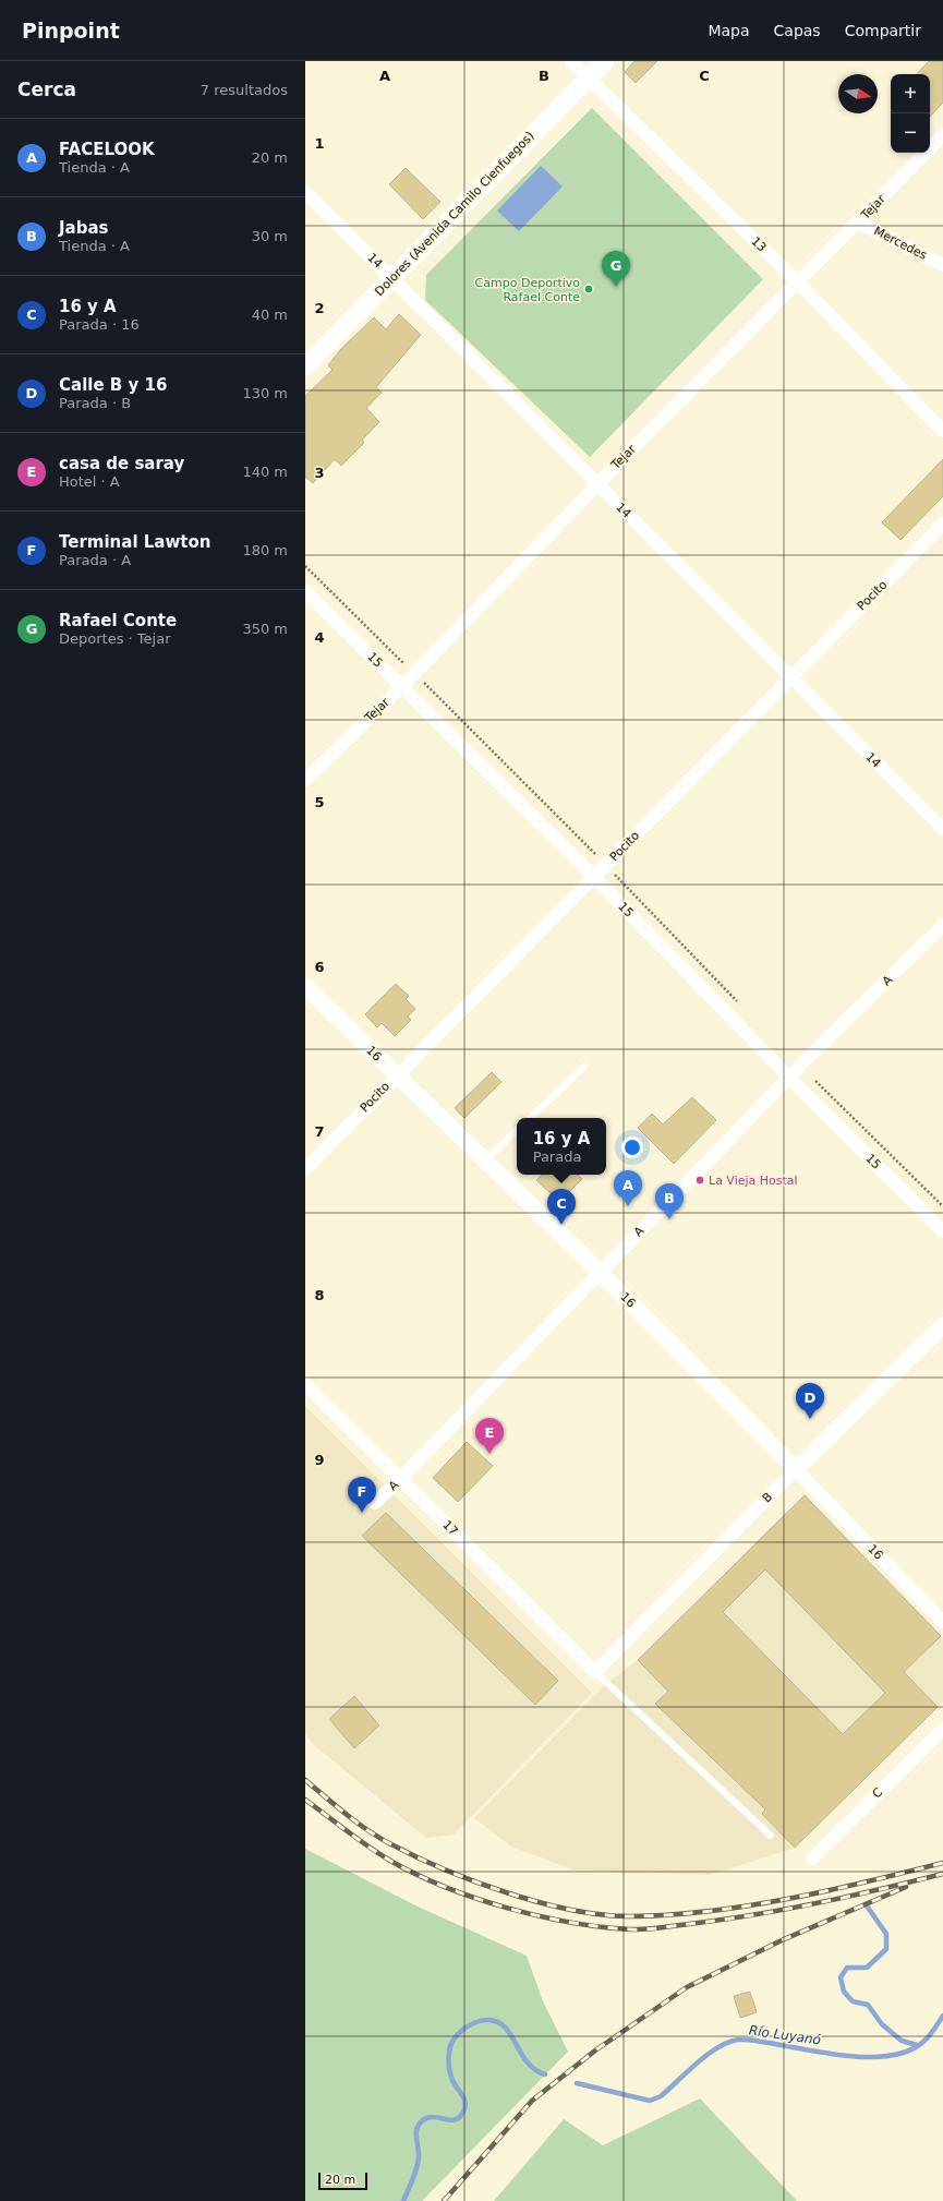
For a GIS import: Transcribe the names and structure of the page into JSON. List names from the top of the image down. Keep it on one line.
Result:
{"streets":{"main road":["Dolores (Avenida Camilo Cienfuegos)"],"street":["Tejar","Mercedes","13","14","Pocito","15","A","16","B","17","C"]},"crossings":[["Tejar","Mercedes"],["Tejar","13"],["Tejar","14"],["Tejar","15"],["Dolores (Avenida Camilo Cienfuegos)","13"],["Dolores (Avenida Camilo Cienfuegos)","14"],["14","Pocito"],["Pocito","15"],["Pocito","16"],["15","A"],["A","16"],["A","17"],["16","B"],["B","17"]],"water":["Río Luyanó"],"places":["Campo Deportivo Rafael Conte","La Vieja Hostal"],"scale_bar":"20 m","north":"right","page":{"header":"Pinpoint","nav":["Mapa","Capas","Compartir"],"heading":["Cerca","7 resultados"],"map_buttons":["+","−"],"list":[{"mark":"A","name":"FACELOOK","note":"Tienda · A","value":"20 m"},{"mark":"B","name":"Jabas","note":"Tienda · A","value":"30 m"},{"mark":"C","name":"16 y A","note":"Parada · 16","value":"40 m"},{"mark":"D","name":"Calle B y 16","note":"Parada · B","value":"130 m"},{"mark":"E","name":"casa de saray","note":"Hotel · A","value":"140 m"},{"mark":"F","name":"Terminal Lawton","note":"Parada · A","value":"180 m"},{"mark":"G","name":"Rafael Conte","note":"Deportes · Tejar","value":"350 m"}],"pins":["G","A","B","C","D","E","F"],"popup":["16 y A","Parada"],"scale":"20 m"},"grid":{"columns":["A","B","C"],"rows":["1","2","3","4","5","6","7","8","9"]}}
